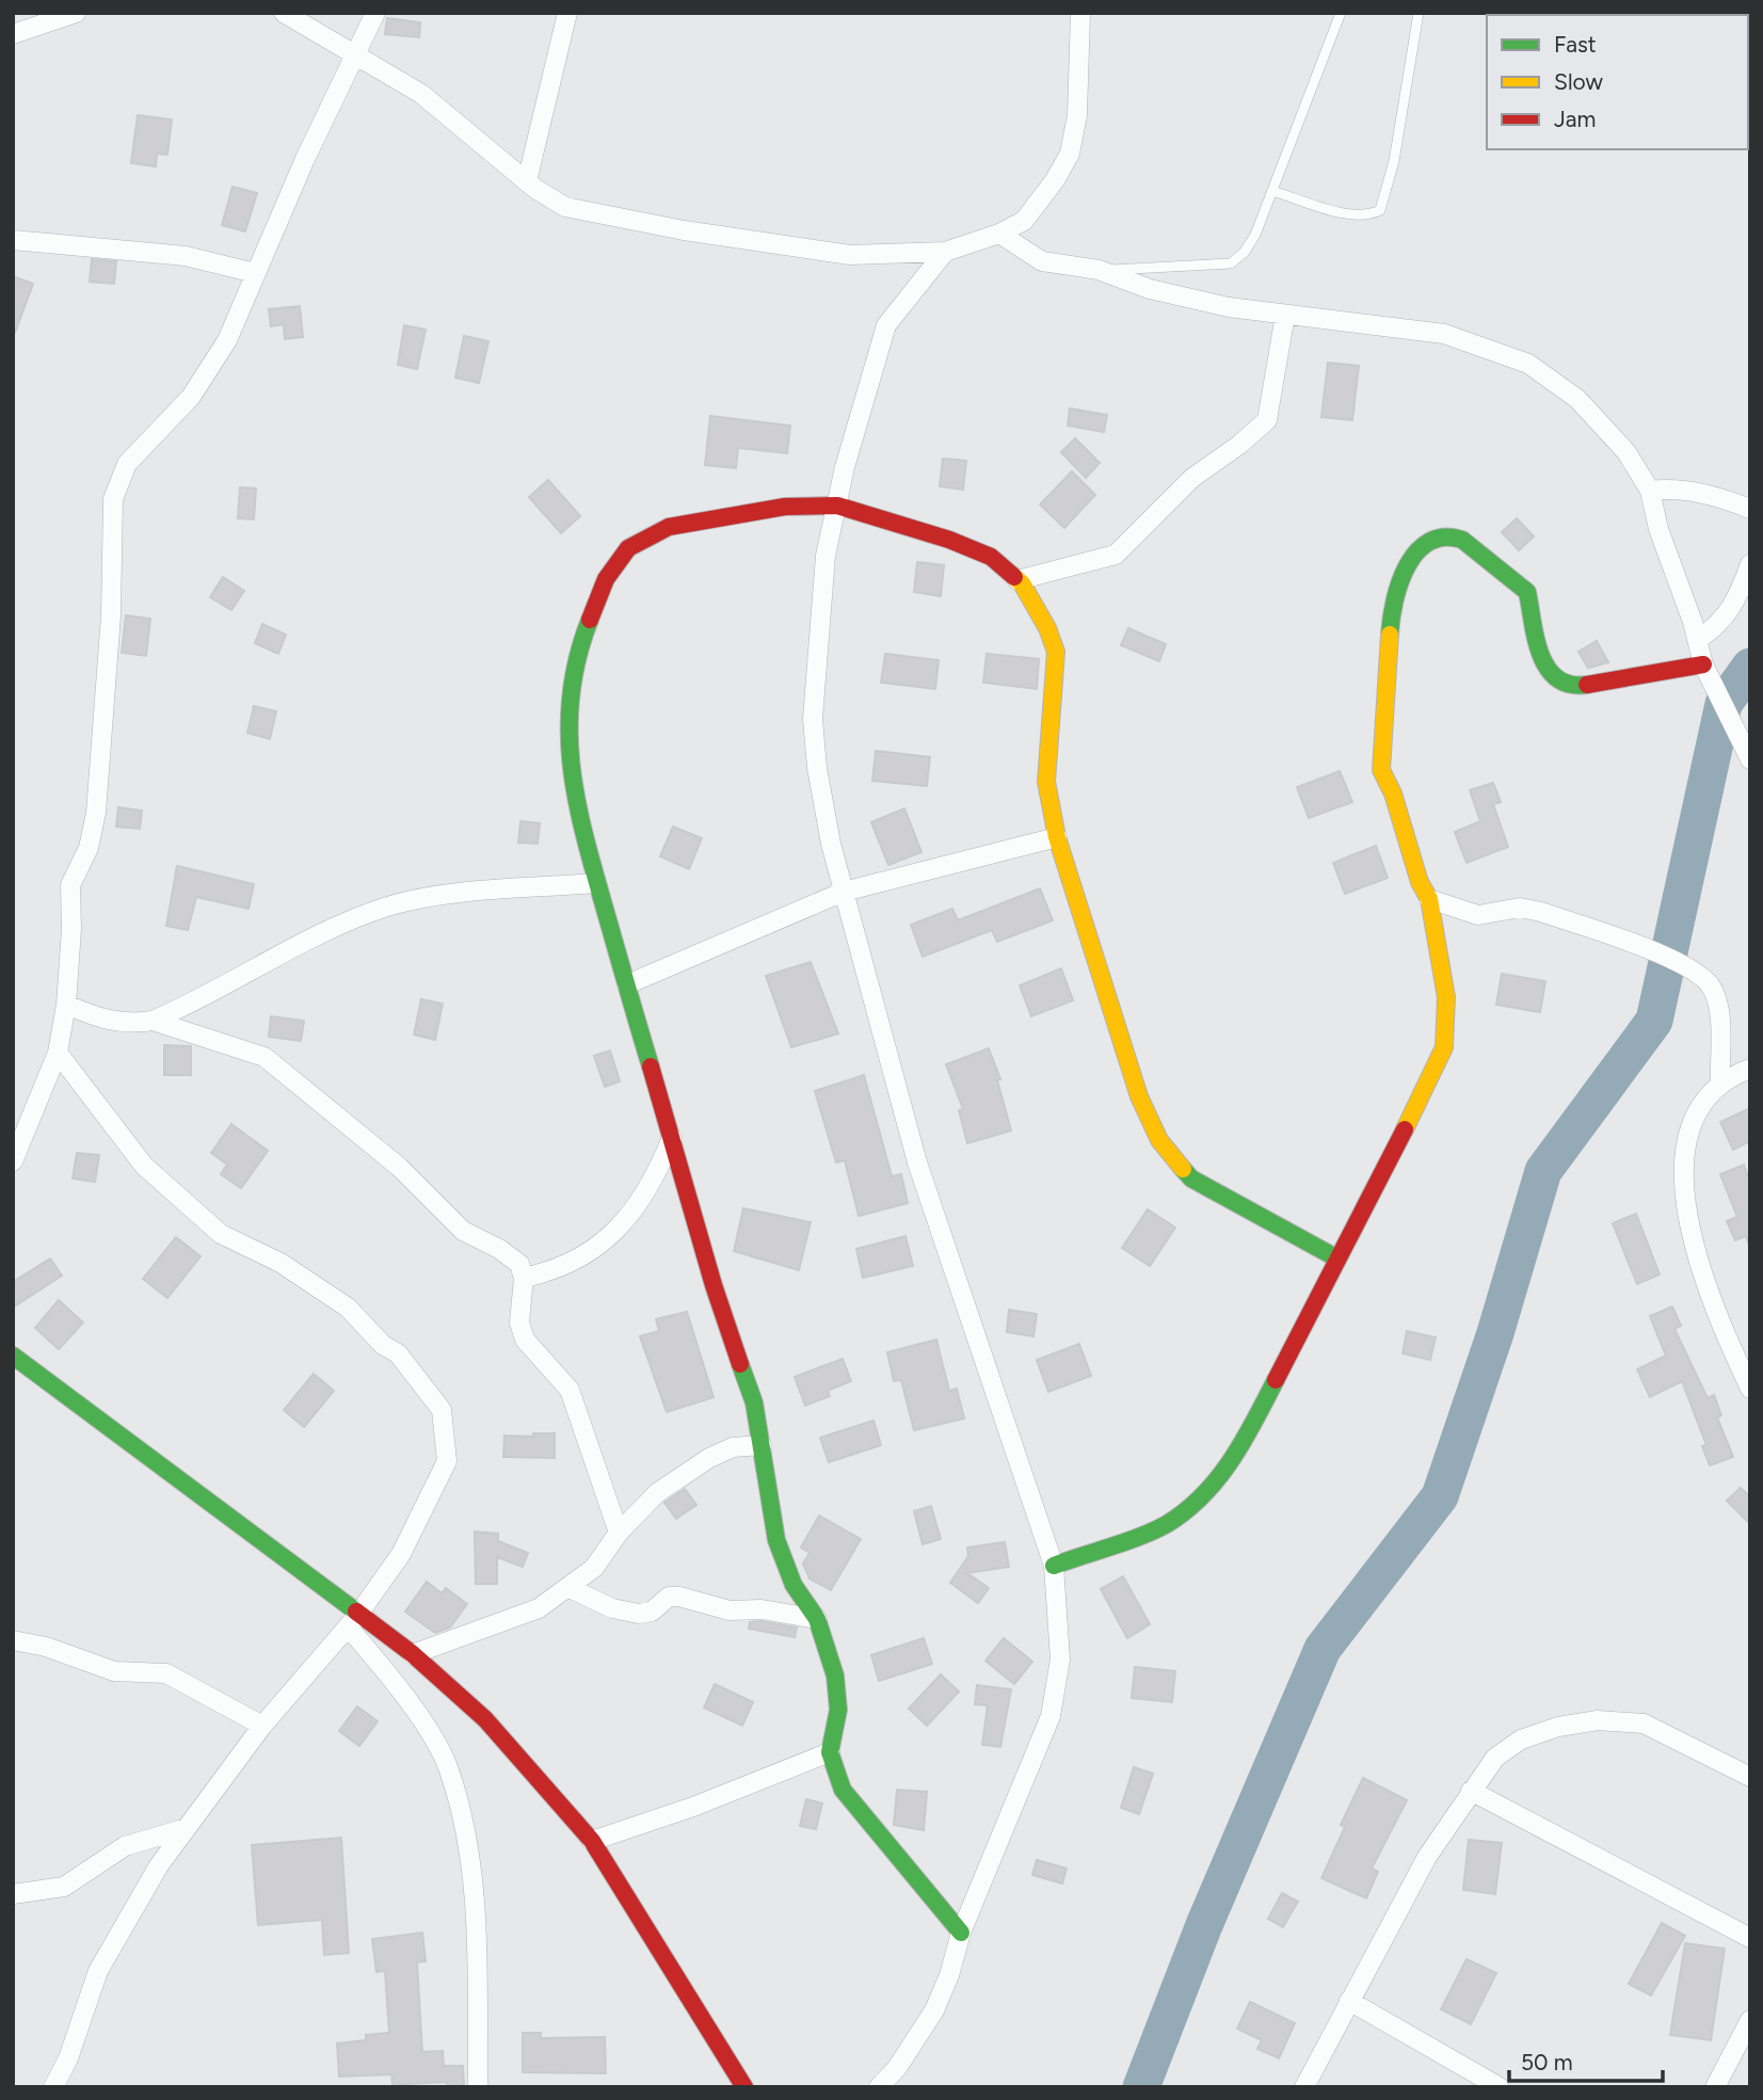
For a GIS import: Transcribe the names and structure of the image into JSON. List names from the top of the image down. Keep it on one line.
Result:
{"legend":["Fast","Slow","Jam"],"scale_bar":"50 m"}
